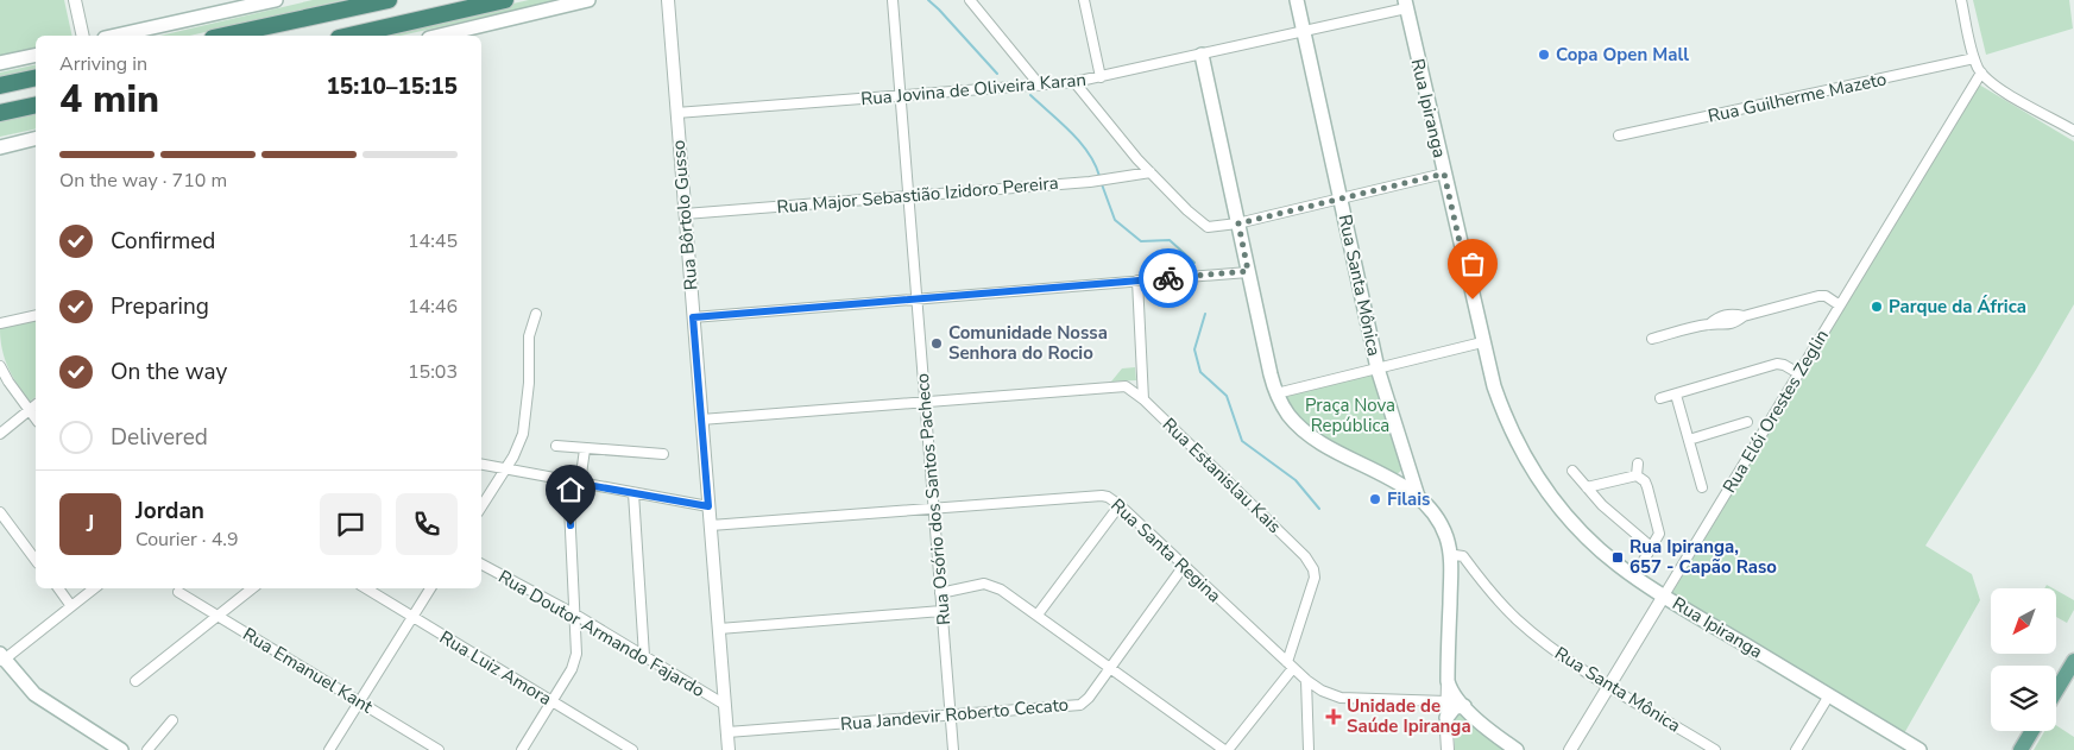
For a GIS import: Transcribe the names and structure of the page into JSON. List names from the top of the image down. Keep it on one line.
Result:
{"streets":{"main road":["Rua Ipiranga","Rua Santa Mônica"],"street":["Rua Jovina de Oliveira Karan","Rua Guilherme Mazeto","Rua Major Sebastião Izidoro Pereira","Rua Bôrtolo Gusso","Rua Elói Orestes Zeglin","Rua Estanislau Kais","Rua Osório dos Santos Pacheco","Rua Santa Regina","Rua Doutor Armando Fajardo","Rua Luiz Amora","Rua Emanuel Kant","Rua Jandevir Roberto Cecato"]},"crossings":[["Rua Jovina de Oliveira Karan","Rua Ipiranga"],["Rua Jovina de Oliveira Karan","Rua Bôrtolo Gusso"],["Rua Jovina de Oliveira Karan","Rua Santa Mônica"],["Rua Jovina de Oliveira Karan","Rua Osório dos Santos Pacheco"],["Rua Ipiranga","Rua Elói Orestes Zeglin"],["Rua Major Sebastião Izidoro Pereira","Rua Bôrtolo Gusso"],["Rua Major Sebastião Izidoro Pereira","Rua Osório dos Santos Pacheco"],["Rua Bôrtolo Gusso","Rua Estanislau Kais"],["Rua Bôrtolo Gusso","Rua Santa Regina"],["Rua Bôrtolo Gusso","Rua Doutor Armando Fajardo"],["Rua Bôrtolo Gusso","Rua Jandevir Roberto Cecato"],["Rua Santa Mônica","Rua Elói Orestes Zeglin"],["Rua Estanislau Kais","Rua Osório dos Santos Pacheco"],["Rua Estanislau Kais","Rua Santa Regina"],["Rua Osório dos Santos Pacheco","Rua Santa Regina"],["Rua Osório dos Santos Pacheco","Rua Jandevir Roberto Cecato"],["Rua Santa Regina","Rua Jandevir Roberto Cecato"]],"parks":["Praça Nova República"],"places":{"other":["Copa Open Mall","Parque da África","Comunidade Nossa Senhora do Rocio","Filais"],"transit":["Rua Ipiranga, 657 - Capão Raso"],"health":["Unidade de Saúde Ipiranga"]},"north":"bottom left","page":{"heading":["4 min","Arriving in","15:10–15:15"],"panel":["Jordan","Courier · 4.9"],"bar":"On the way · 710 m","list":[["Confirmed","14:45"],["Preparing","14:46"],["On the way","15:03"],"Delivered"],"round":"J"}}
